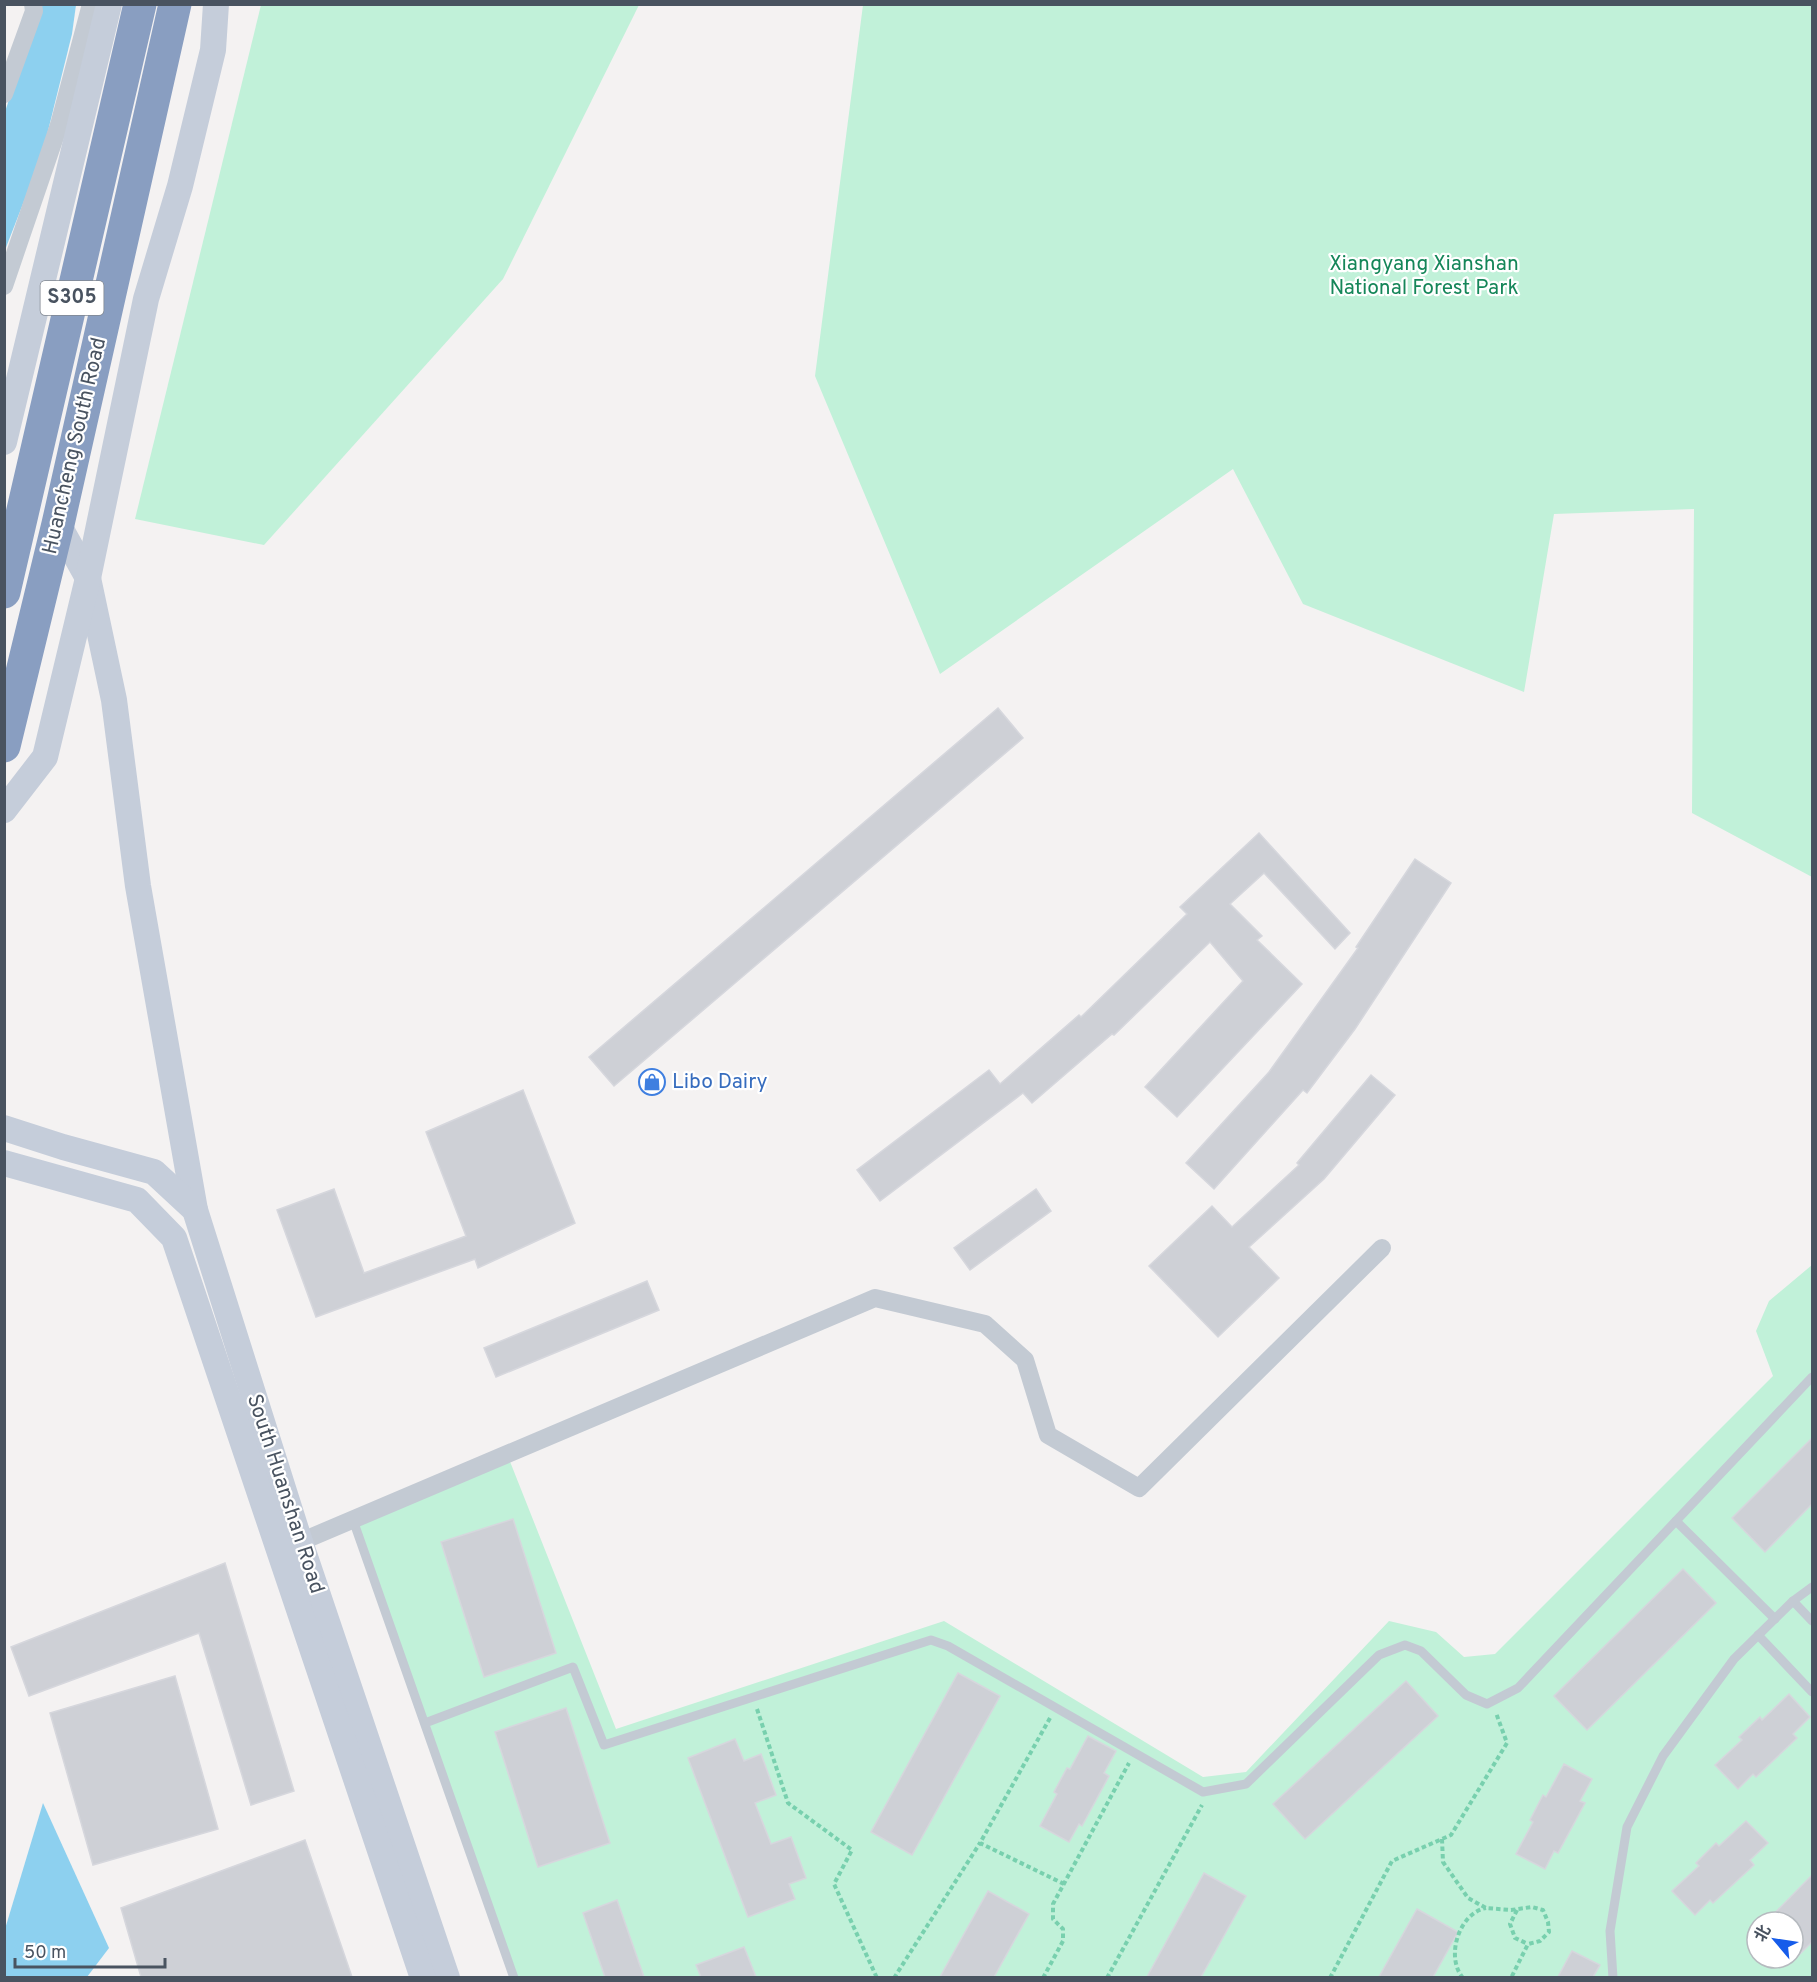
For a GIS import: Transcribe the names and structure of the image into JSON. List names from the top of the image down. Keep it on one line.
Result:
{"streets":{"highway":["S305","Huancheng South Road"],"street":["South Huanshan Road"]},"parks":["Xiangyang Xianshan National Forest Park"],"places":{"shop":["Libo Dairy"]},"scale_bar":"50 m","north":"top left"}
